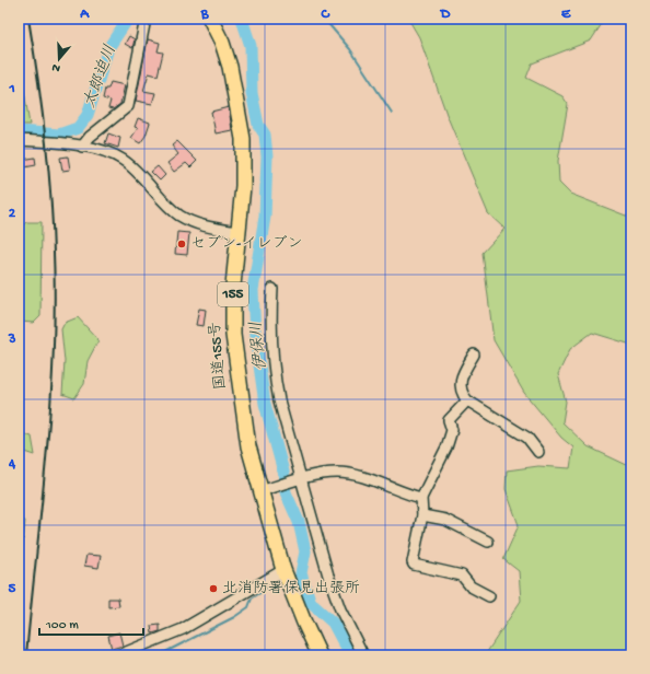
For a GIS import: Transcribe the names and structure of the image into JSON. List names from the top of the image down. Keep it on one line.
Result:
{"streets":{"highway":["155","国道155号"]},"water":["太郎迫川","伊保川"],"places":["セブン-イレブン","北消防署保見出張所"],"scale_bar":"100 m","north":"bottom","grid":{"columns":["A","B","C","D","E"],"rows":["1","2","3","4","5"]}}
